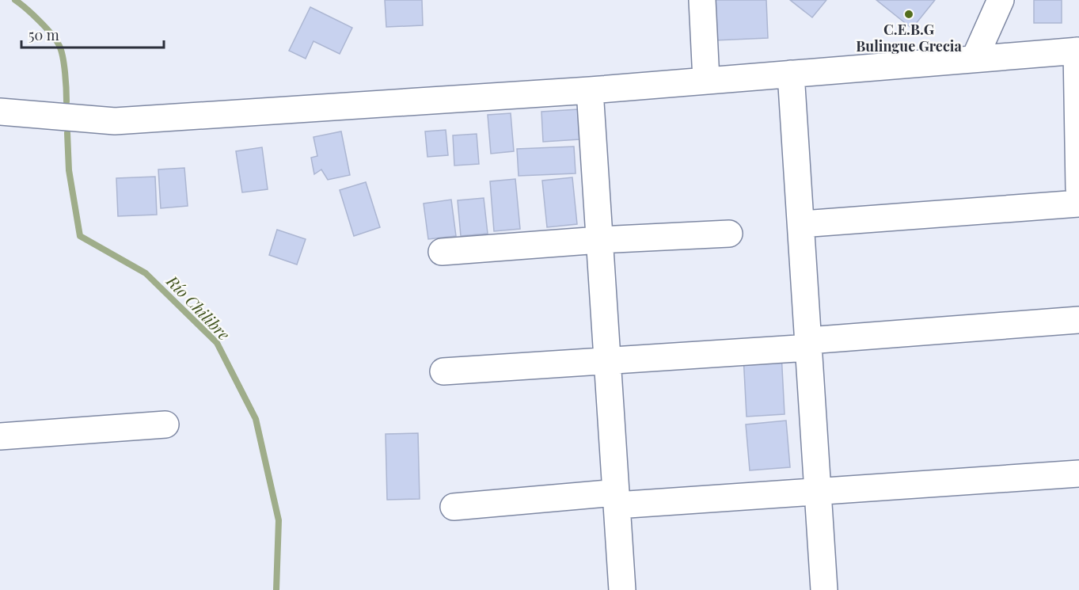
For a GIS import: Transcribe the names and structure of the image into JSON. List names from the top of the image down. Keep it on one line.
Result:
{"water":["Río Chilibre"],"places":["C.E.B.G Bulingue Grecia"],"scale_bar":"50 m"}
